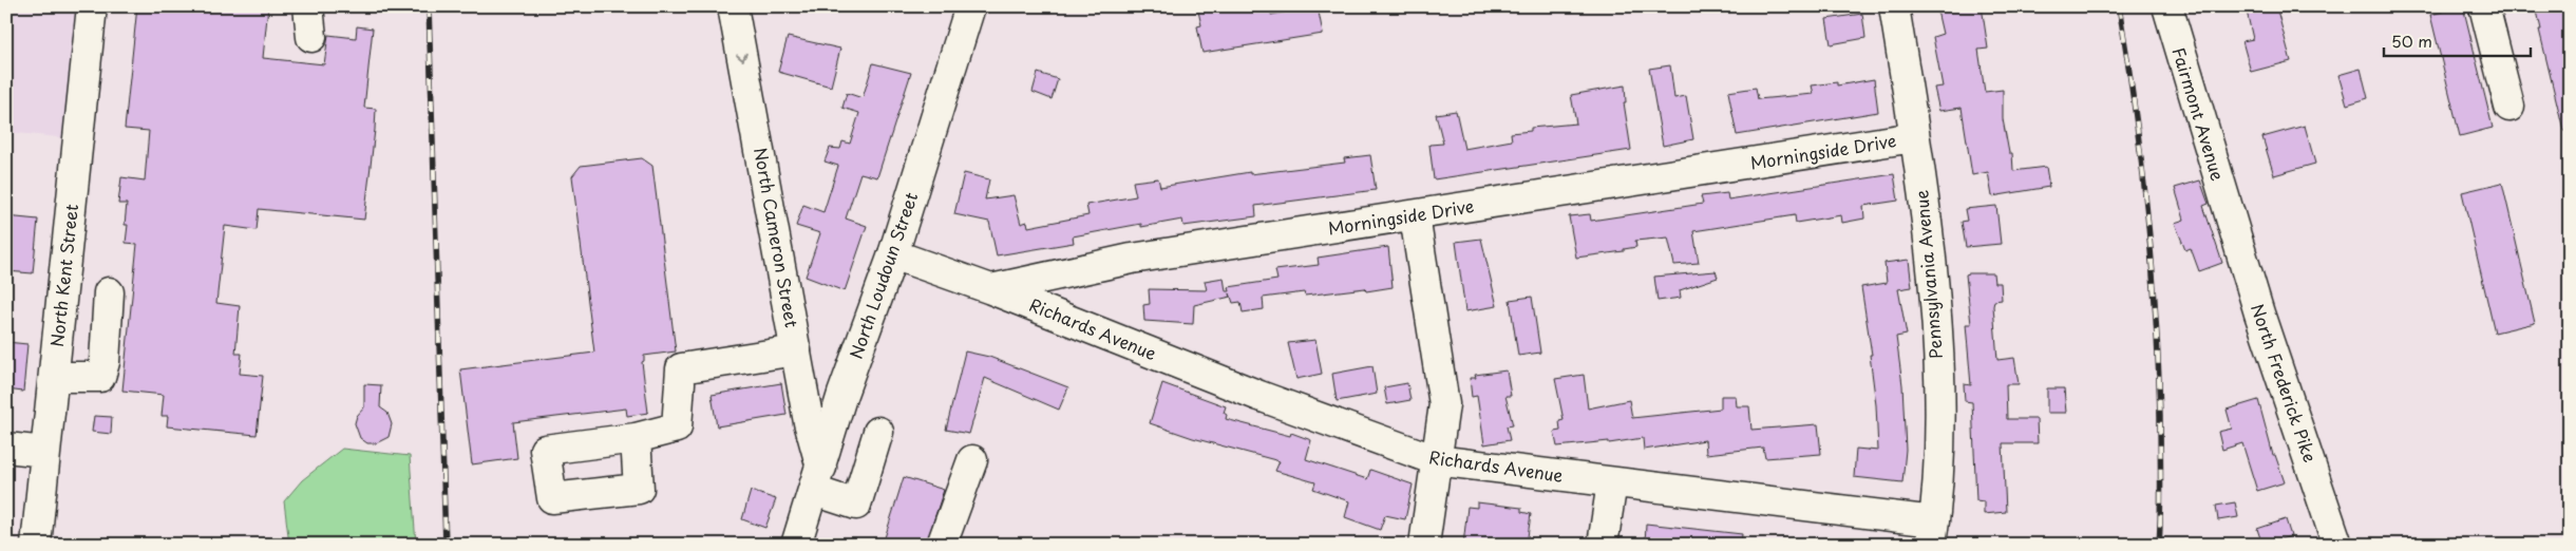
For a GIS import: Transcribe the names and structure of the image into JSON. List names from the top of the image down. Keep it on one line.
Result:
{"streets":{"street":["Fairmont Avenue","Morningside Drive","North Cameron Street","Pennsylvania Avenue","North Kent Street","North Loudoun Street","Richards Avenue","North Frederick Pike"]},"crossings":[["Fairmont Avenue","North Frederick Pike"],["Morningside Drive","Pennsylvania Avenue"],["Morningside Drive","Richards Avenue"],["North Cameron Street","North Loudoun Street"],["Pennsylvania Avenue","Richards Avenue"]],"one_way":["North Cameron Street"],"scale_bar":"50 m"}
